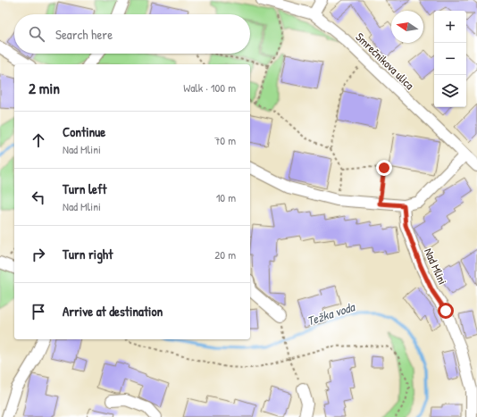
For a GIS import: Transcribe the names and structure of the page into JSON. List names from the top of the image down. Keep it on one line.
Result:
{"streets":{"street":["Smrečnikova ulica","Nad Mlini"]},"water":["Težka voda"],"north":"left","page":{"map_buttons":["+","−"],"search":"Search here","heading":["2 min","Walk · 100 m"],"list":[["Continue","Nad Mlini","70 m"],["Turn left","Nad Mlini","10 m"],["Turn right","20 m"],"Arrive at destination"]}}
